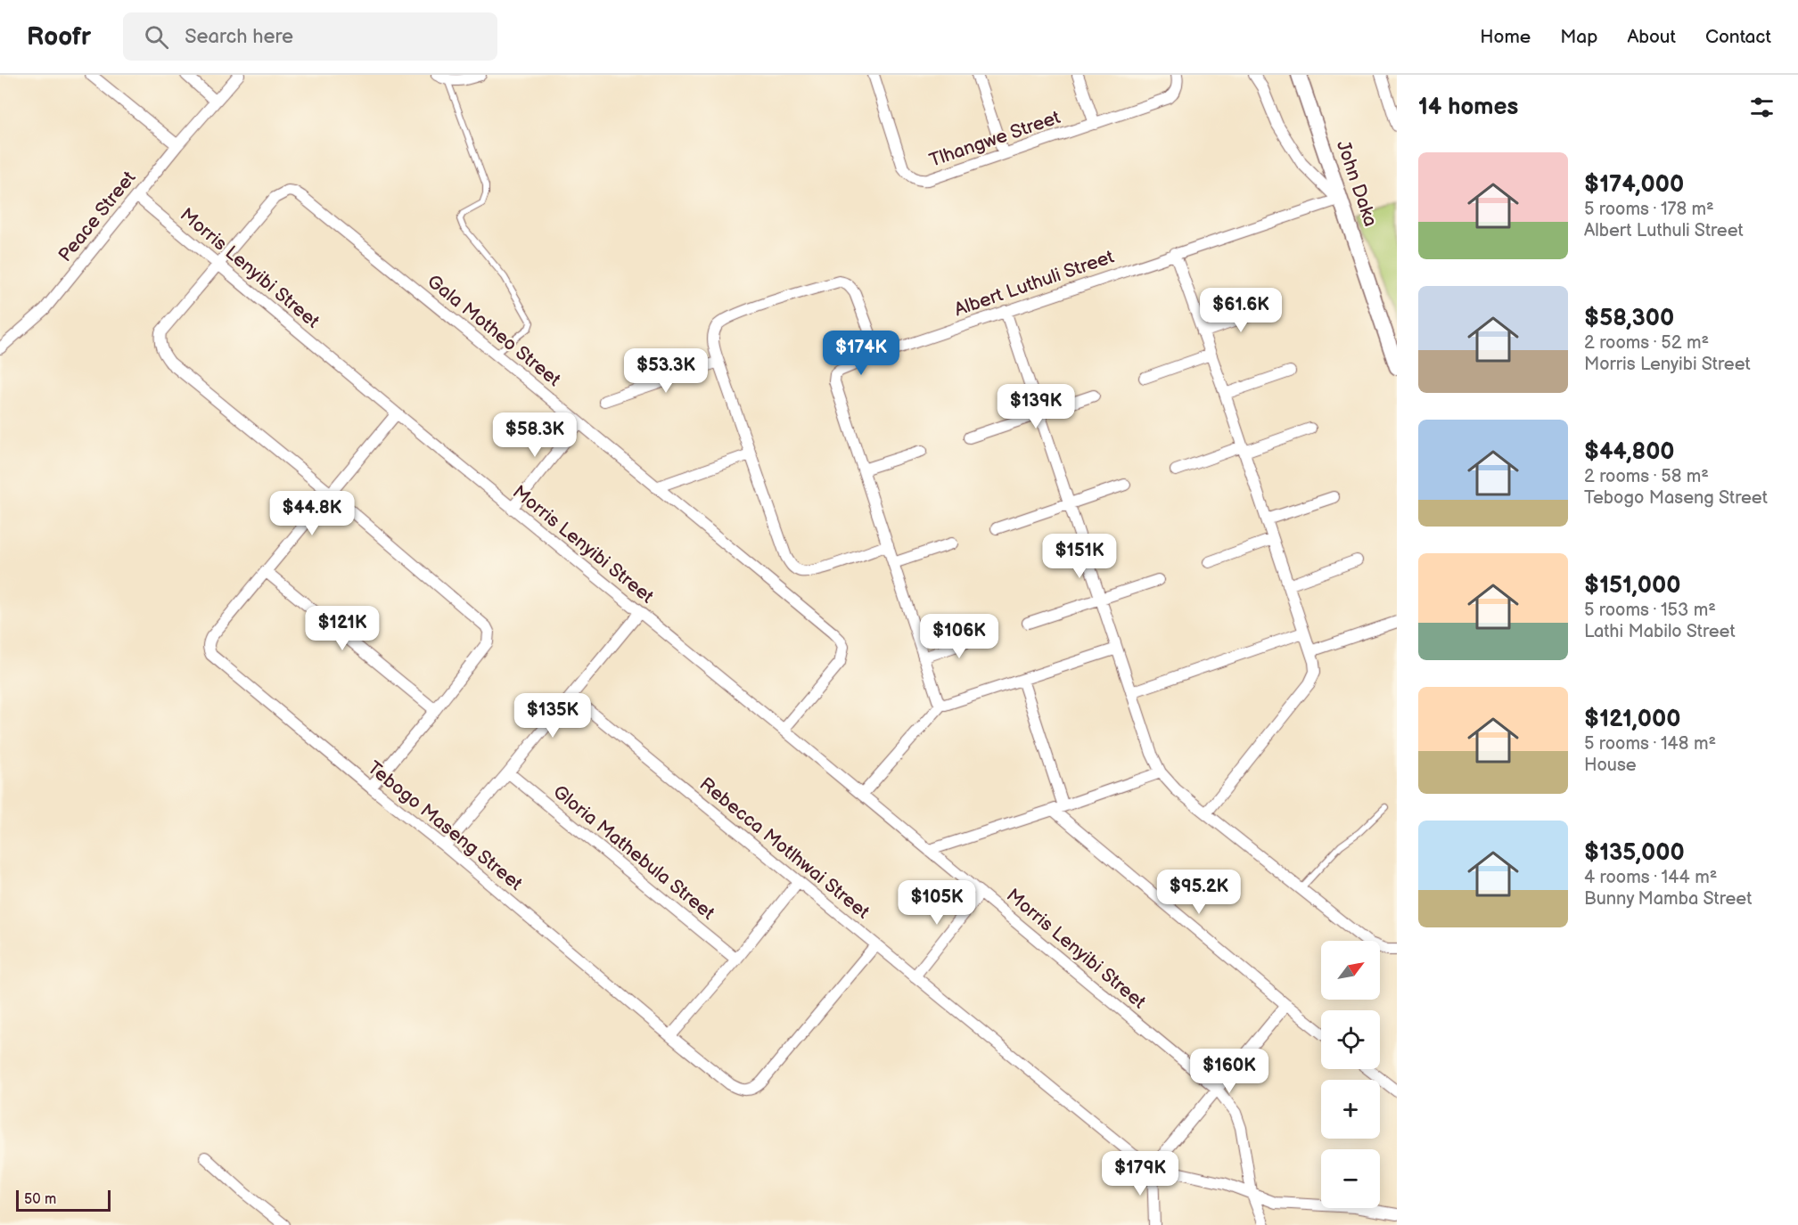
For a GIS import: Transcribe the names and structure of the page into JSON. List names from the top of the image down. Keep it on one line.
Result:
{"streets":{"street":["Tlhangwe Street","John Daka","Peace Street","Morris Lenyibi Street","Albert Luthuli Street","Gala Motheo Street","Tebogo Maseng Street","Rebecca Motlhwai Street","Gloria Mathebula Street"]},"crossings":[["John Daka","Albert Luthuli Street"],["Peace Street","Morris Lenyibi Street"],["Morris Lenyibi Street","Gala Motheo Street"],["Morris Lenyibi Street","Tebogo Maseng Street"],["Tebogo Maseng Street","Rebecca Motlhwai Street"]],"scale_bar":"50 m","north":"top right","page":{"header":"Roofr","search":"Search here","nav":["Home","Map","About","Contact"],"heading":"14 homes","list":[{"name":"$174,000","note":"5 rooms · 178 m² · Albert Luthuli Street"},{"name":"$58,300","note":"2 rooms · 52 m² · Morris Lenyibi Street"},{"name":"$44,800","note":"2 rooms · 58 m² · Tebogo Maseng Street"},{"name":"$151,000","note":"5 rooms · 153 m² · Lathi Mabilo Street"},{"name":"$121,000","note":"5 rooms · 148 m² · House"},{"name":"$135,000","note":"4 rooms · 144 m² · Bunny Mamba Street"}],"price":["$61.6K","$174K","$53.3K","$139K","$58.3K","$44.8K","$151K","$121K","$106K","$135K","$95.2K","$105K","$160K","$179K"],"map_buttons":["+","−"],"scale":"50 m"}}
